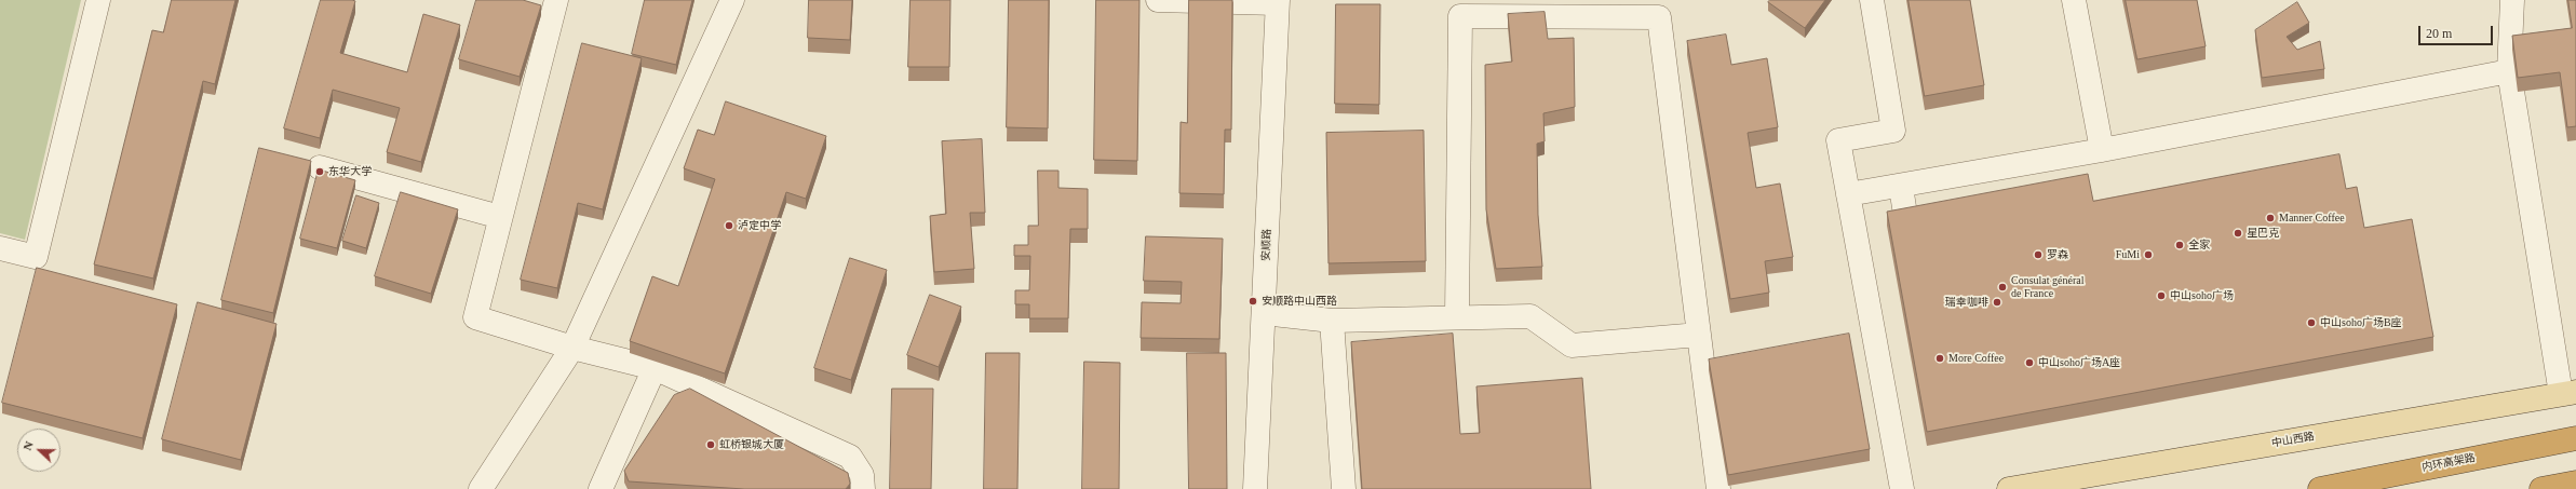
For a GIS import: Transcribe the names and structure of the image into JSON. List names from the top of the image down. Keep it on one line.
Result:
{"streets":{"highway":["内环高架路"],"main road":["中山西路"],"street":["安顺路"]},"places":["东华大学","Manner Coffee","泸定中学","星巴克","全家","罗森","FuMi","Consulat général de France","中山soho广场","安顺路中山西路","瑞幸咖啡","中山soho广场B座","More Coffee","中山soho广场A座","虹桥银城大厦"],"scale_bar":"20 m","north":"left"}
